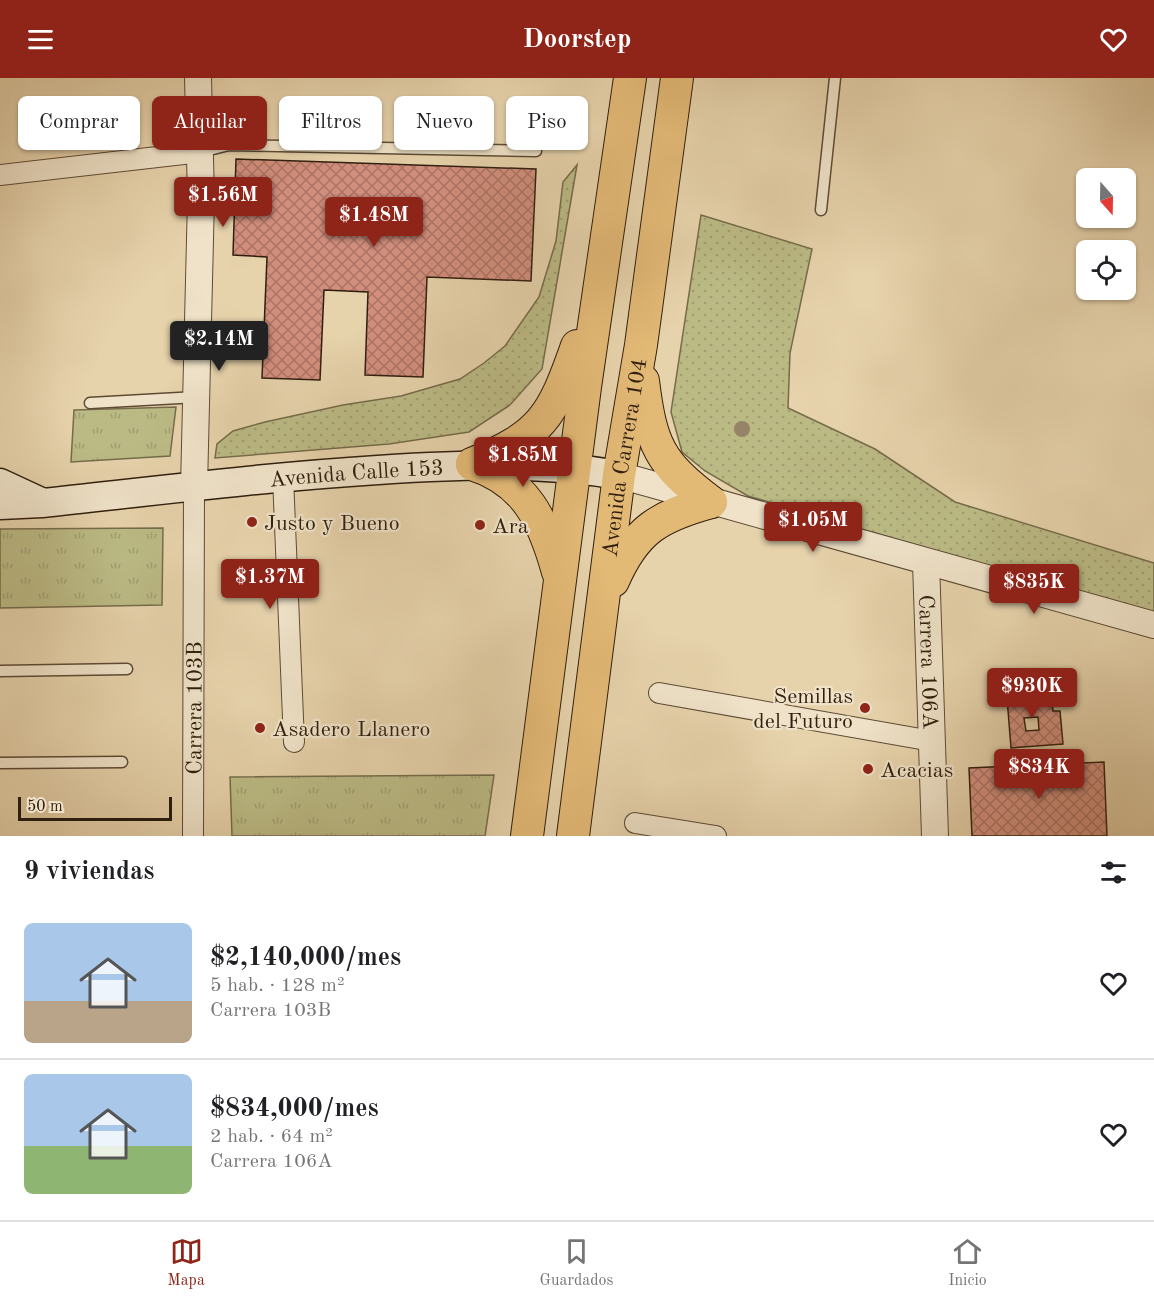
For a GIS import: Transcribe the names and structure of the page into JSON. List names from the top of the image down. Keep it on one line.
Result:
{"streets":{"main road":["Avenida Carrera 104","Avenida Calle 153"],"street":["Carrera 106A","Carrera 103B"]},"crossings":[["Avenida Carrera 104","Avenida Calle 153"],["Avenida Calle 153","Carrera 106A"],["Avenida Calle 153","Carrera 103B"]],"places":["Justo y Bueno","Ara","Semillas del Futuro","Asadero Llanero","Acacias"],"scale_bar":"50 m","north":"bottom","page":{"header":"Doorstep","chip":["Comprar","Alquilar","Filtros","Nuevo","Piso"],"price":["$1.56M","$1.48M","$2.14M","$1.85M","$1.05M","$1.37M","$835K","$930K","$834K"],"scale":"50 m","heading":"9 viviendas","list":[{"name":"$2,140,000/mes","note":"5 hab. · 128 m² · Carrera 103B"},{"name":"$834,000/mes","note":"2 hab. · 64 m² · Carrera 106A"}],"tabs":["Mapa","Guardados","Inicio"]}}
